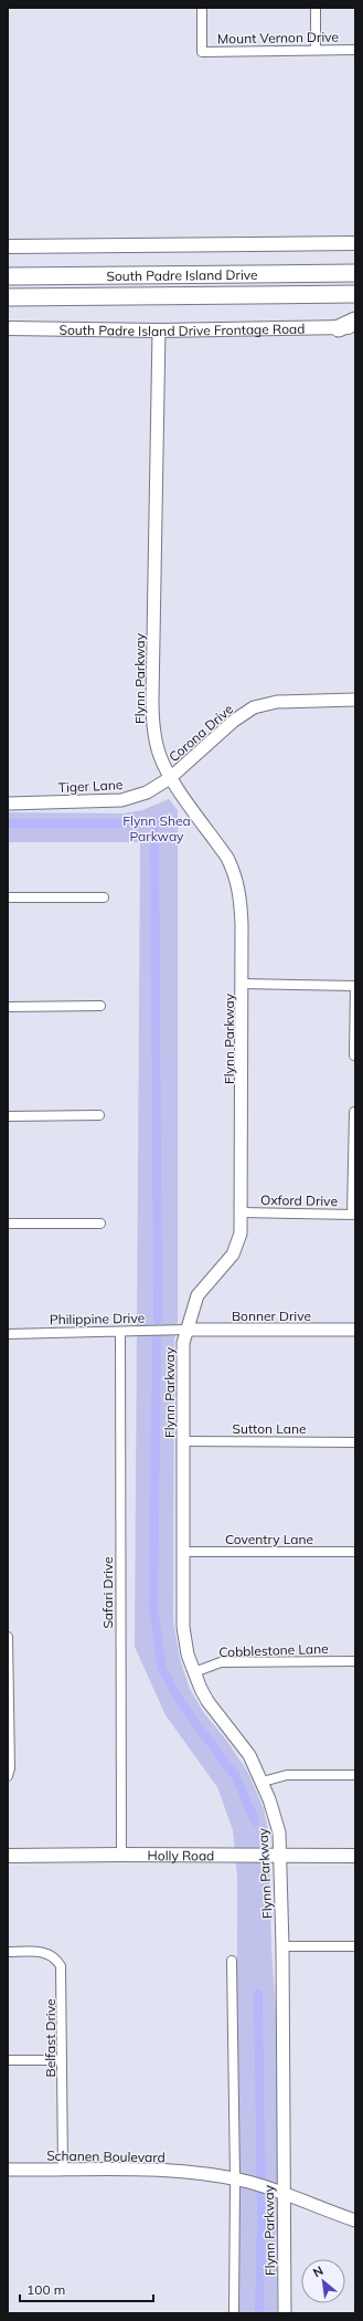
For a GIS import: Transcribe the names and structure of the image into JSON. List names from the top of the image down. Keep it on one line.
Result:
{"streets":{"highway":["South Padre Island Drive"],"main road":["South Padre Island Drive Frontage Road","Holly Road"],"street":["Mount Vernon Drive","Flynn Parkway","Corona Drive","Tiger Lane","Oxford Drive","Bonner Drive","Philippine Drive","Sutton Lane","Coventry Lane","Safari Drive","Cobblestone Lane","Belfast Drive","Schanen Boulevard"]},"crossings":[["South Padre Island Drive Frontage Road","Flynn Parkway"],["Flynn Parkway","Corona Drive"],["Flynn Parkway","Tiger Lane"],["Flynn Parkway","Oxford Drive"],["Flynn Parkway","Bonner Drive"],["Flynn Parkway","Philippine Drive"],["Flynn Parkway","Sutton Lane"],["Flynn Parkway","Coventry Lane"],["Flynn Parkway","Cobblestone Lane"],["Flynn Parkway","Holly Road"],["Flynn Parkway","Schanen Boulevard"],["Corona Drive","Tiger Lane"],["Bonner Drive","Philippine Drive"],["Philippine Drive","Safari Drive"],["Safari Drive","Holly Road"],["Belfast Drive","Schanen Boulevard"]],"parks":["Flynn Shea Parkway"],"scale_bar":"100 m","north":"top left"}
